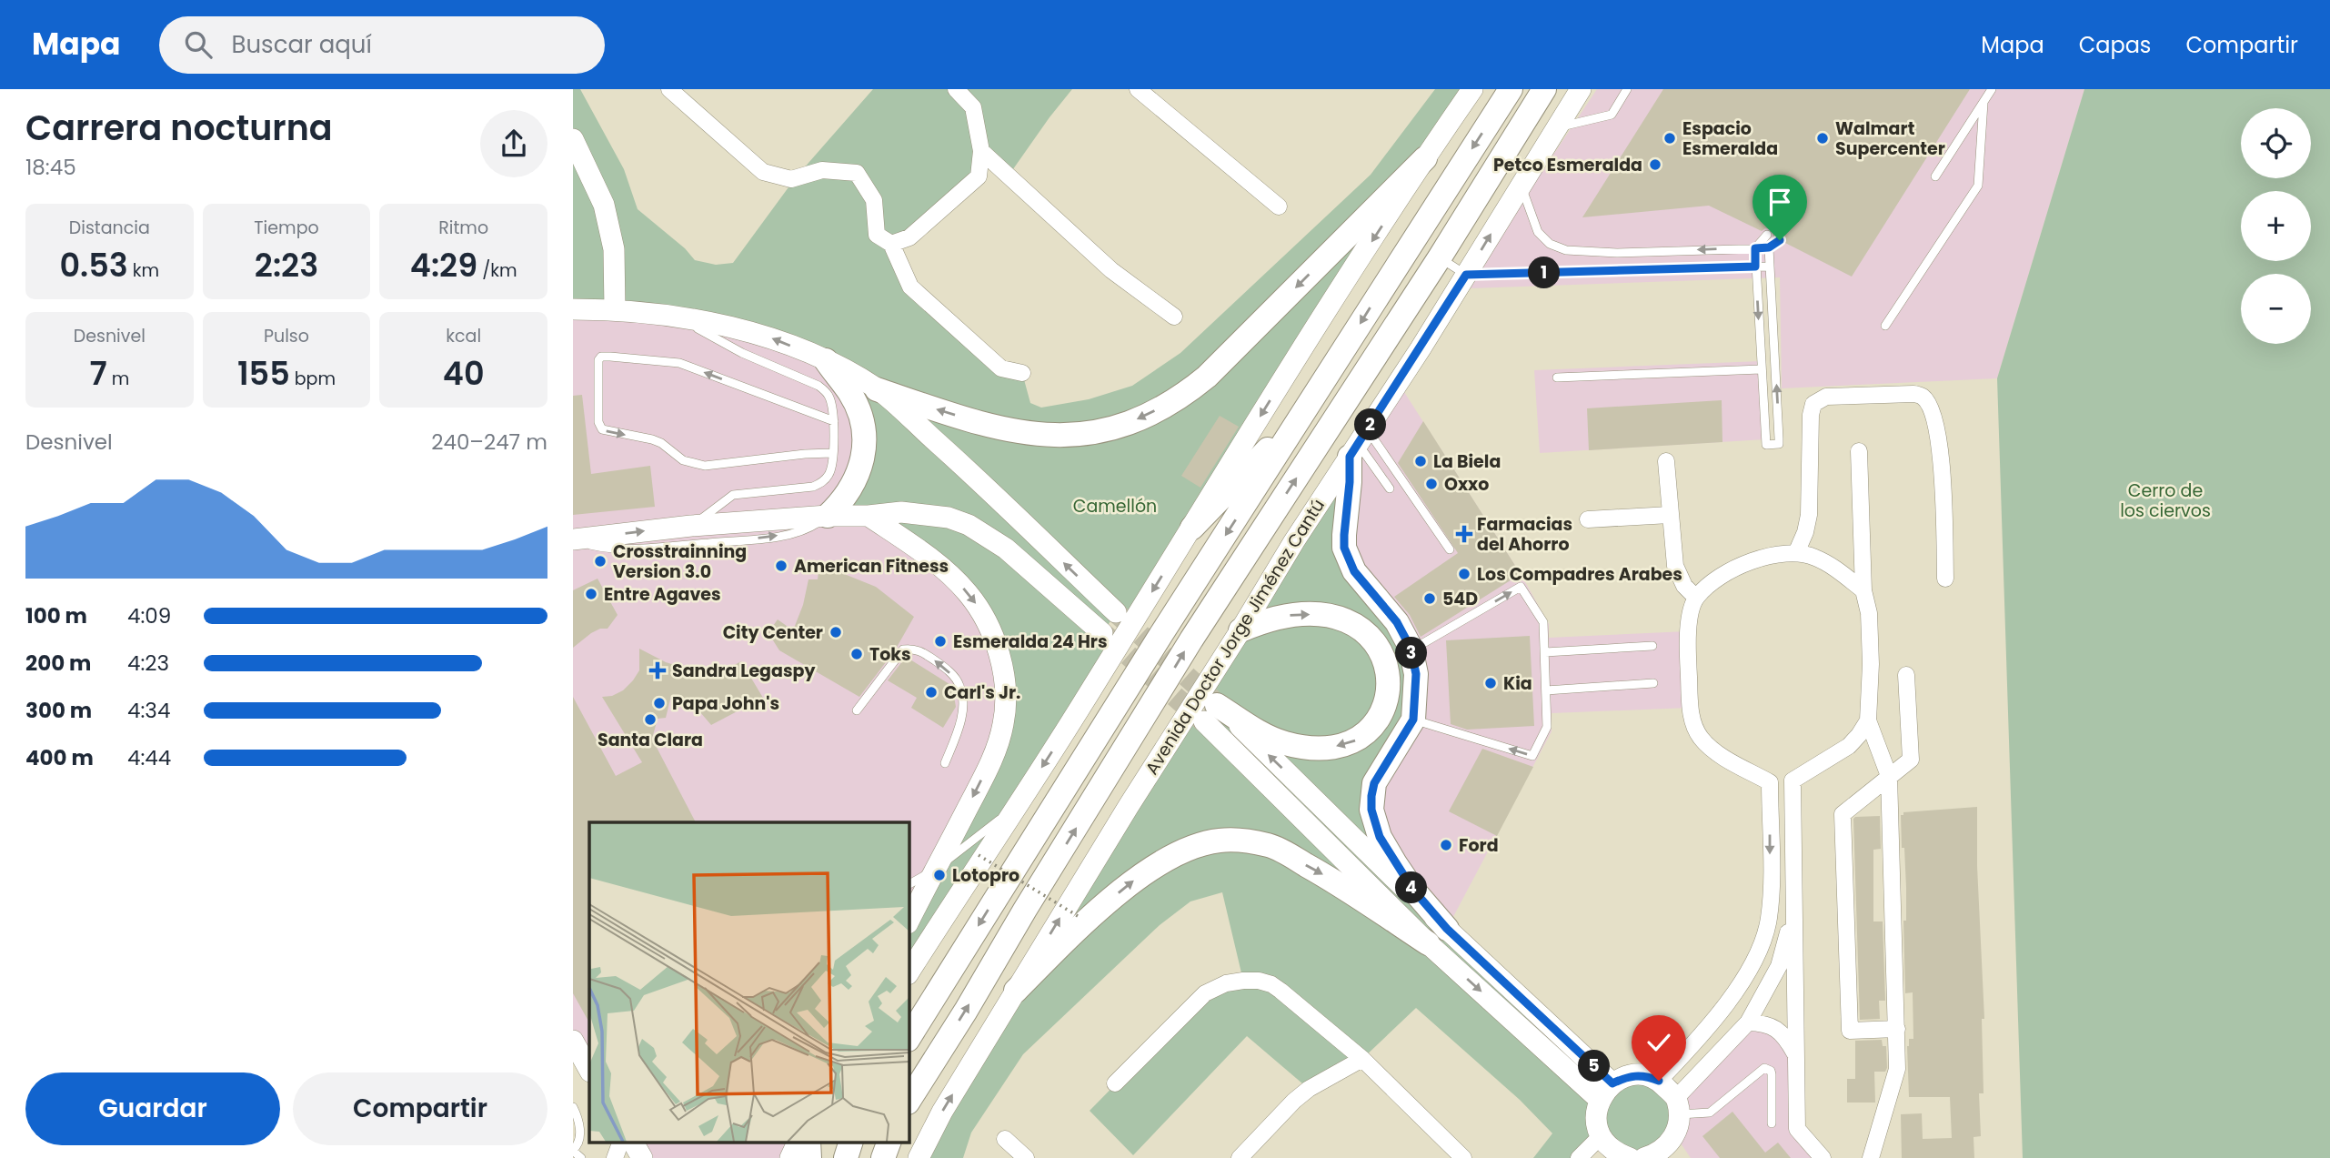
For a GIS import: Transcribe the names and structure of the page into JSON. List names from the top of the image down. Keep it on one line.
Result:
{"streets":{"main road":["Avenida Doctor Jorge Jiménez Cantú"]},"parks":["Cerro de los ciervos","Camellón"],"places":{"other":["Espacio Esmeralda","Walmart Supercenter","Petco Esmeralda","La Biela","Oxxo","Crosstrainning Version 3.0","American Fitness","Los Compadres Arabes","Entre Agaves","54D","City Center","Esmeralda 24 Hrs","Toks","Kia","Carl's Jr.","Papa John's","Santa Clara","Ford","Lotopro"],"health":["Farmacias del Ahorro","Sandra Legaspy"]},"page":{"header":"Mapa","search":"Buscar aquí","nav":["Mapa","Capas","Compartir"],"heading":["Carrera nocturna","18:45"],"map_buttons":["+","−"],"stats":[["Distancia","0.53 km"],["Tiempo","2:23"],["Ritmo","4:29 /km"],["Desnivel","7 m"],["Pulso","155 bpm"],["kcal","40"]],"pins":["1","2","3","4","5"],"chart":["Desnivel","240–247 m"],"list":[{"name":"100 m","note":"4:09"},{"name":"200 m","note":"4:23"},{"name":"300 m","note":"4:34"},{"name":"400 m","note":"4:44"}],"buttons":["Guardar","Compartir"]}}
